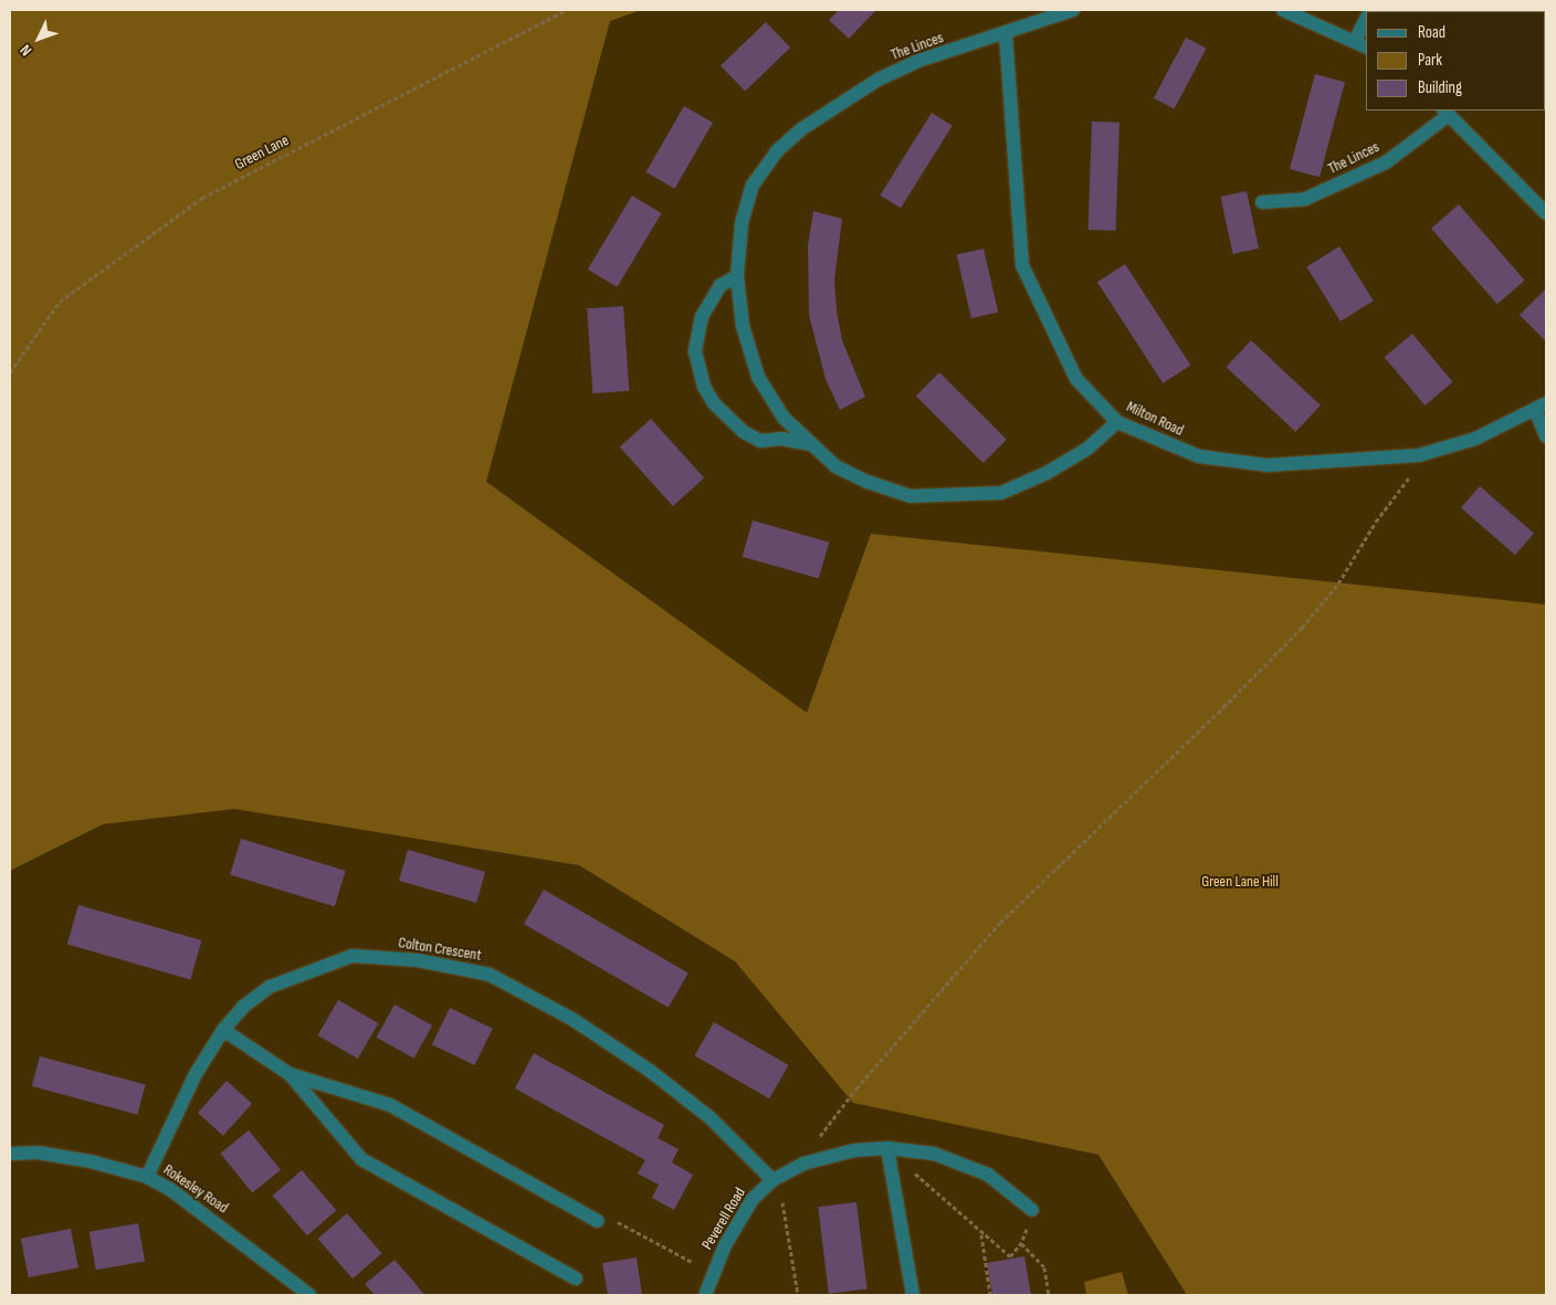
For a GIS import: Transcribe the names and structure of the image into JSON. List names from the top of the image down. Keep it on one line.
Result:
{"streets":{"street":["The Linces","Milton Road","Colton Crescent","Rokesley Road","Peverell Road"],"path":["Green Lane"]},"crossings":[["The Linces","Milton Road"],["Colton Crescent","Rokesley Road"],["Colton Crescent","Peverell Road"]],"parks":["Green Lane Hill"],"legend":["Road","Park","Building"],"north":"bottom left"}
